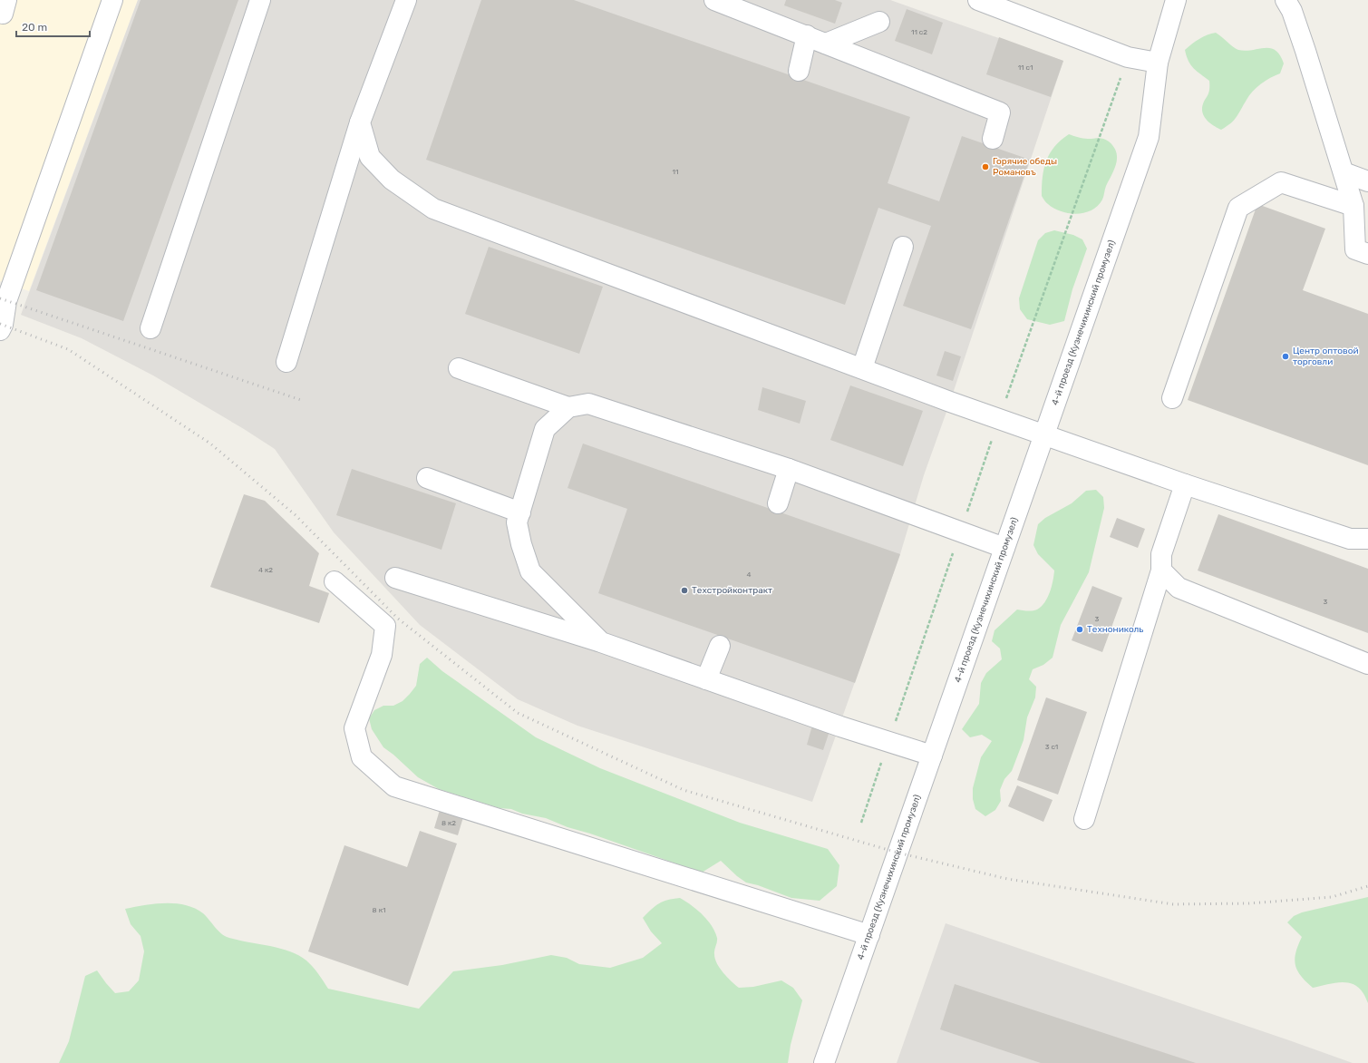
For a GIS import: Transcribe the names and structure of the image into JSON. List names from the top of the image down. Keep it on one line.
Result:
{"streets":{"street":["4-й проезд (Кузнечихинский промузел)"]},"places":["Горячие обеды Романовъ","Центр оптовой торговли","Техстройконтракт","Технониколь"],"house_numbers":["11 с2","11 с1","11","4 к2","4","3","3","3 с1","8 к2","8 к1"],"scale_bar":"20 m"}
